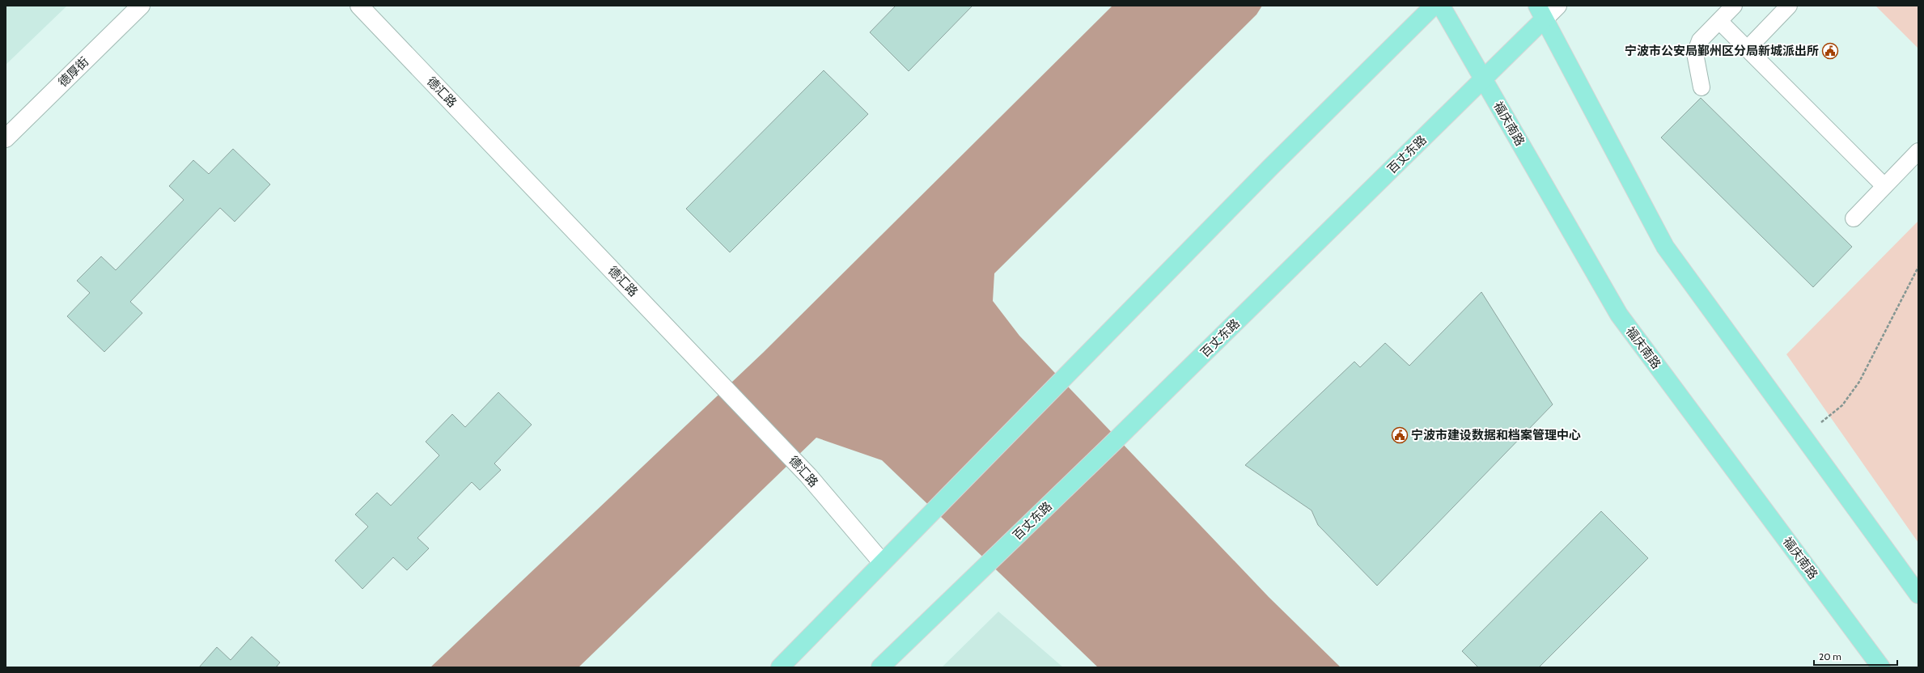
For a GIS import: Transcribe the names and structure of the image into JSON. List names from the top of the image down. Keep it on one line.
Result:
{"streets":{"main road":["福庆南路","百丈东路"],"street":["德厚街","德汇路"]},"crossings":[["福庆南路","百丈东路"]],"places":{"public building":["宁波市公安局鄞州区分局新城派出所","宁波市建设数据和档案管理中心"]},"scale_bar":"20 m"}
